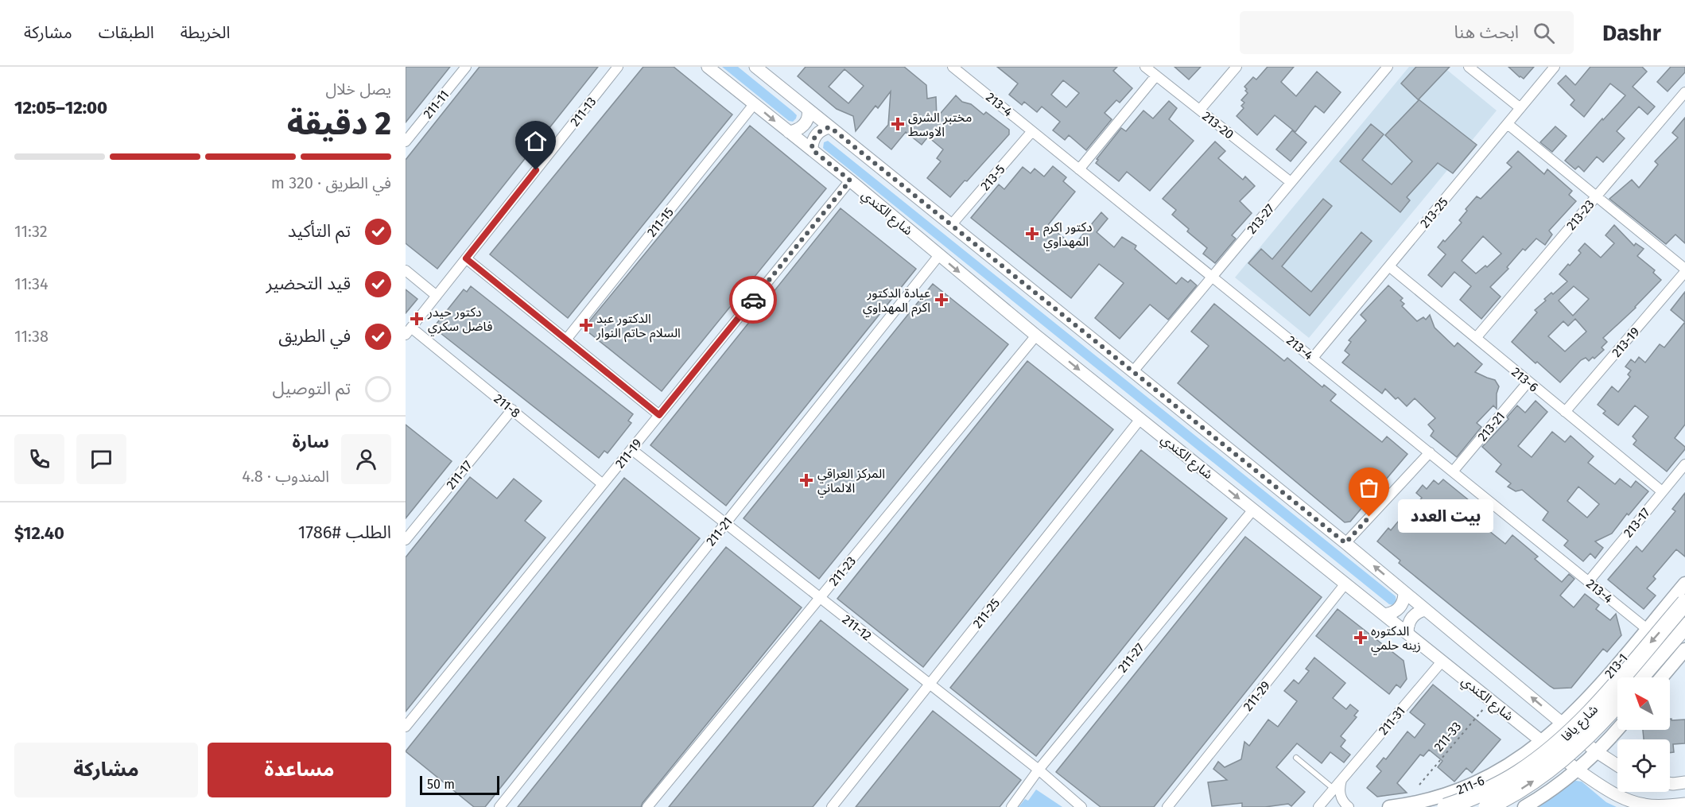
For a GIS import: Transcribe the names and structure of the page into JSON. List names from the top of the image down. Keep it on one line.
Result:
{"streets":{"highway":["شارع يافا"],"main road":["213-1","211-6"],"street":["211-11","213-4","211-13","213-20","213-5","شارع الكندي","213-25","213-23","213-27","211-15","213-19","213-6","211-8","213-21","211-19","211-17","213-17","211-21","211-23","211-25","211-12","211-27","211-29","211-31"],"path":["211-33"]},"crossings":[["213-4","213-5"],["213-4","213-25"],["213-4","213-27"],["213-4","213-21"],["213-4","213-17"],["213-4","213-1"],["211-13","211-8"],["213-20","213-27"],["شارع الكندي","211-15"],["شارع الكندي","211-19"],["شارع الكندي","211-21"],["شارع الكندي","211-23"],["شارع الكندي","211-25"],["شارع الكندي","211-27"],["شارع الكندي","213-1"],["شارع الكندي","211-29"],["شارع الكندي","211-31"],["شارع الكندي","211-33"],["شارع الكندي","211-6"],["213-25","213-6"],["213-23","213-6"],["213-19","213-6"],["213-6","213-21"],["213-6","213-17"],["211-8","211-19"],["211-8","211-17"],["211-19","211-12"],["211-21","211-12"],["211-23","211-12"],["211-25","211-12"],["211-12","211-27"],["213-1","211-6"]],"places":{"health":["مختبر الشرق الاوسط","دكتور اكرم المهداوي","عيادة الدكتور اكرم المهداوي","دكتور حيدر فاضل سكري","الدكتور عبد السلام حاتم النوار","المركز العراقي الالماني","الدكتوره زينه حلمي"],"other":["بيت العدد"]},"scale_bar":"50 m","north":"top left","page":{"header":"Dashr","search":"ابحث هنا","nav":["الخريطة","الطبقات","مشاركة"],"heading":["2 دقيقة","يصل خلال","12:00–12:05"],"panel":["سارة","المندوب · 4.8","الطلب #1786","$12.40"],"bar":"في الطريق · 320 m","list":[["تم التأكيد","11:32"],["قيد التحضير","11:34"],["في الطريق","11:38"],"تم التوصيل"],"bubble":"بيت العدد","buttons":["مساعدة","مشاركة"],"scale":"50 m"}}
